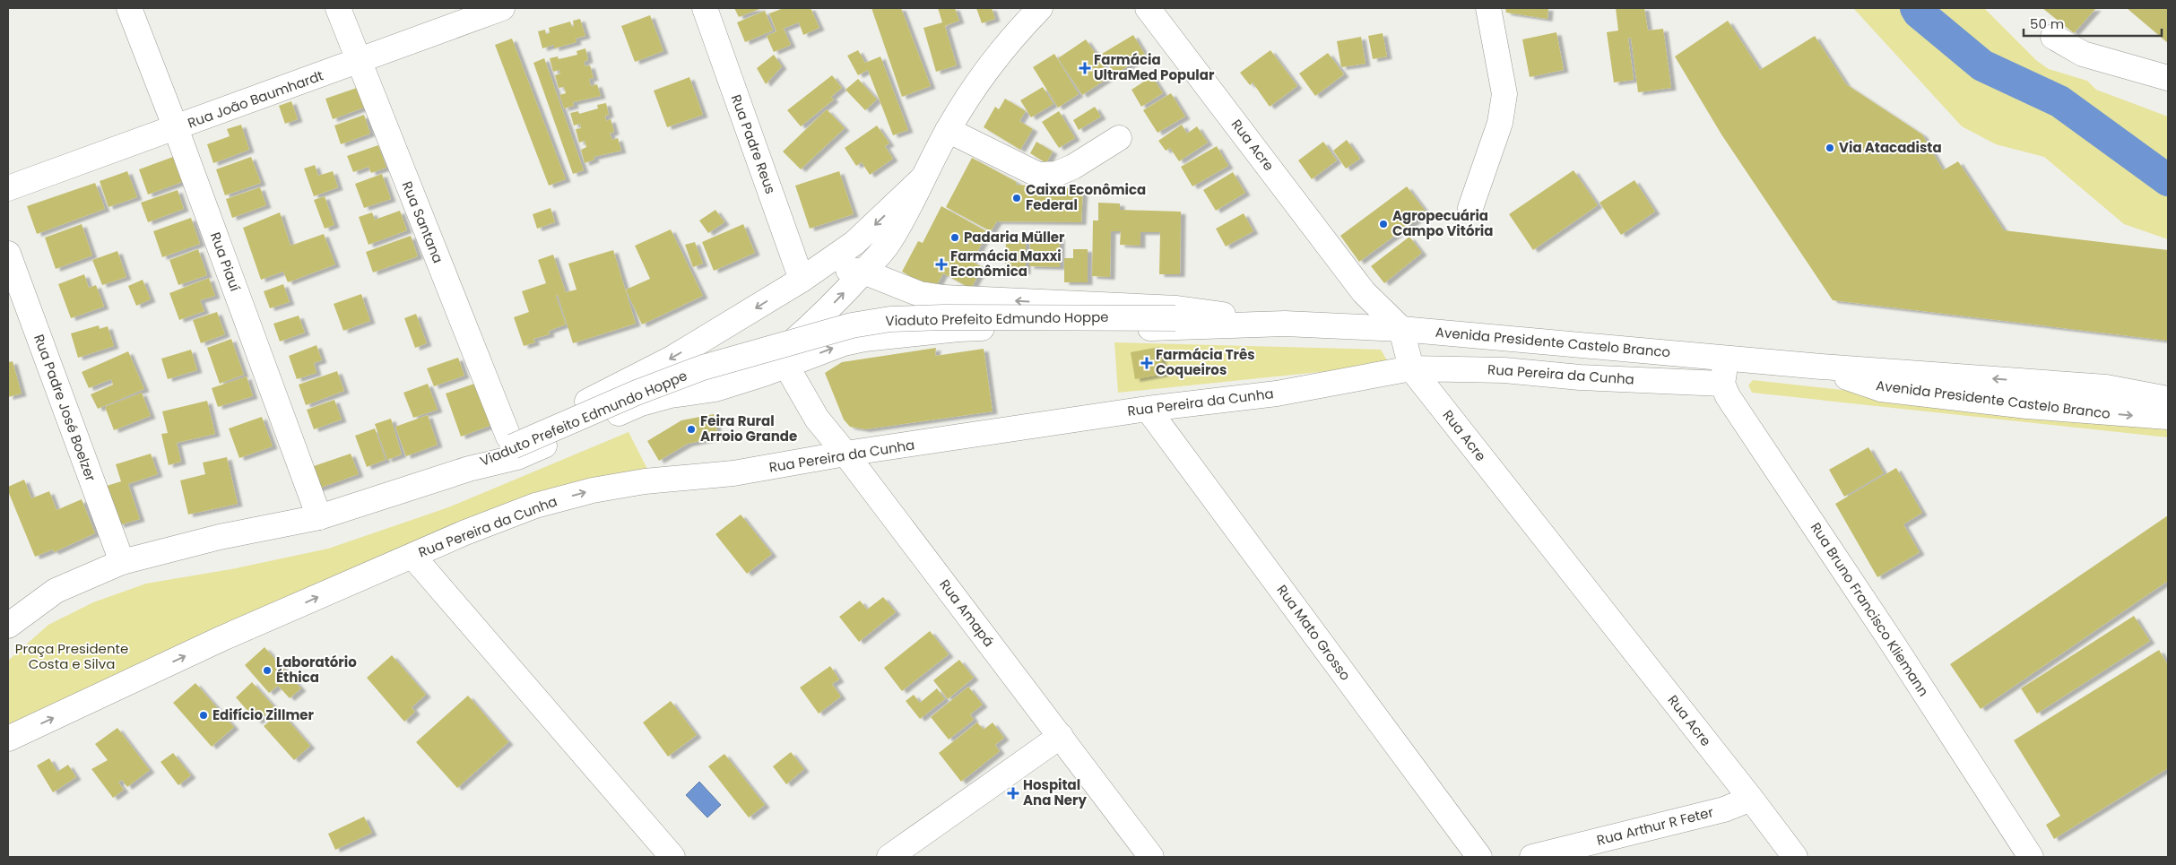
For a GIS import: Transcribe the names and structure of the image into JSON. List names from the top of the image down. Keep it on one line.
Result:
{"streets":{"street":["Rua João Baumhardt","Rua Padre Reus","Rua Acre","Rua Santana","Rua Piauí","Viaduto Prefeito Edmundo Hoppe","Avenida Presidente Castelo Branco","Rua Pereira da Cunha","Rua Padre José Boelzer","Rua Bruno Francisco Kliemann","Rua Amapá","Rua Mato Grosso","Rua Arthur R Feter"]},"crossings":[["Rua João Baumhardt","Rua Santana"],["Rua João Baumhardt","Rua Piauí"],["Rua Padre Reus","Avenida Presidente Castelo Branco"],["Rua Acre","Avenida Presidente Castelo Branco"],["Rua Acre","Rua Pereira da Cunha"],["Rua Acre","Rua Arthur R Feter"],["Rua Santana","Viaduto Prefeito Edmundo Hoppe"],["Viaduto Prefeito Edmundo Hoppe","Avenida Presidente Castelo Branco"],["Avenida Presidente Castelo Branco","Rua Amapá"],["Rua Pereira da Cunha","Rua Bruno Francisco Kliemann"],["Rua Pereira da Cunha","Rua Amapá"],["Rua Pereira da Cunha","Rua Mato Grosso"]],"parks":["Praça Presidente Costa e Silva"],"places":{"health":["Farmácia UltraMed Popular","Farmácia Maxxi Econômica","Farmácia Três Coqueiros","Hospital Ana Nery"],"other":["Via Atacadista","Caixa Econômica Federal","Agropecuária Campo Vitória","Padaria Müller","Feira Rural Arroio Grande","Laboratório Éthica","Edifício Zillmer"]},"scale_bar":"50 m"}
